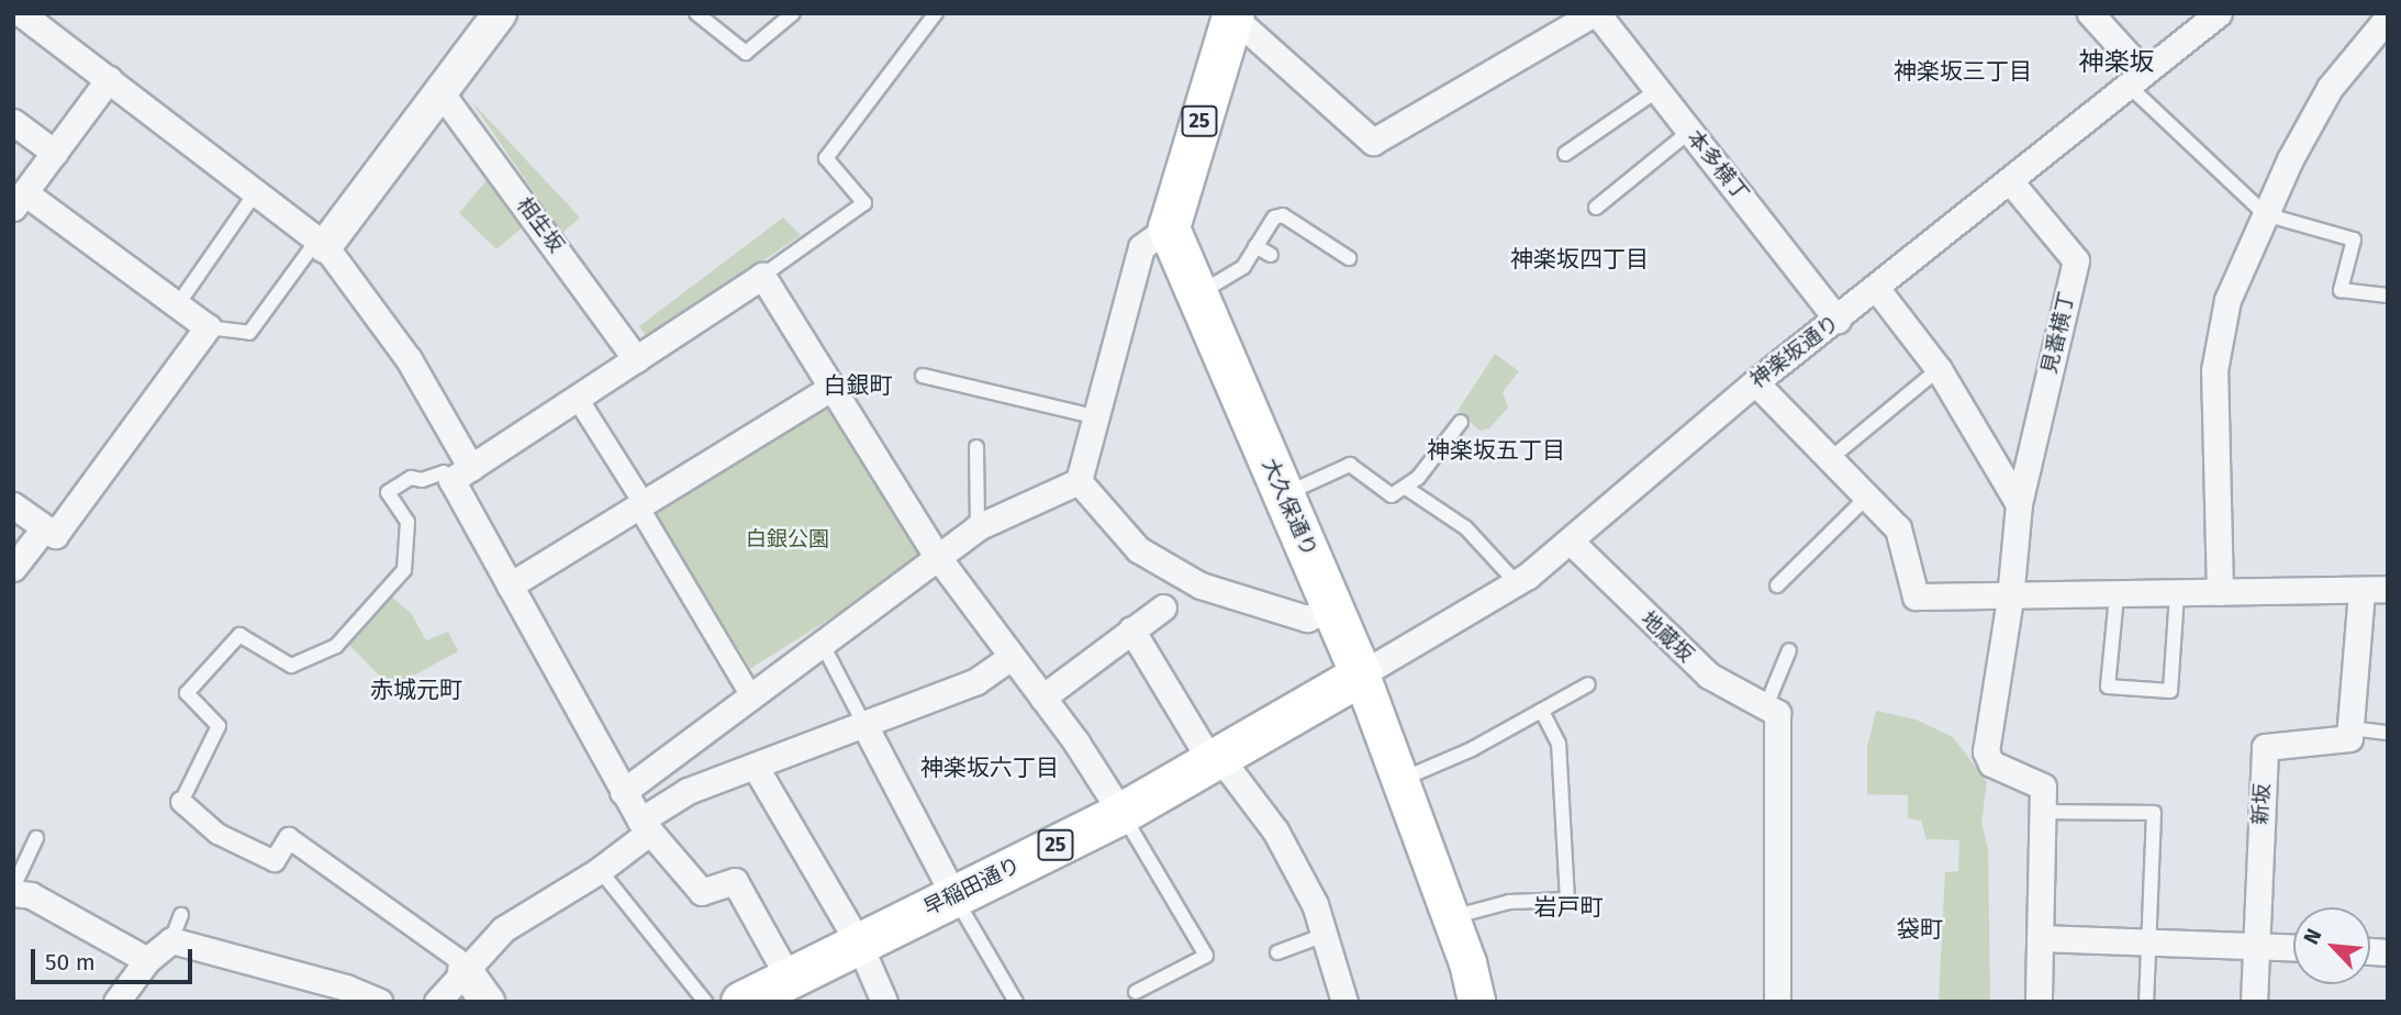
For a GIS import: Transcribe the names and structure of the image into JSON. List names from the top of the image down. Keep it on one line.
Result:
{"streets":{"main road":["25","大久保通り","早稲田通り"],"street":["本多横丁","相生坂","見番横丁","神楽坂通り","地蔵坂","新坂"]},"crossings":[["25","大久保通り"],["本多横丁","神楽坂通り"],["見番横丁","神楽坂通り"],["神楽坂通り","大久保通り"],["神楽坂通り","地蔵坂"],["神楽坂通り","早稲田通り"],["大久保通り","早稲田通り"]],"districts":["神楽坂","神楽坂三丁目","神楽坂四丁目","白銀町","神楽坂五丁目","赤城元町","神楽坂六丁目","岩戸町","袋町"],"parks":["白銀公園"],"scale_bar":"50 m","north":"top left"}
